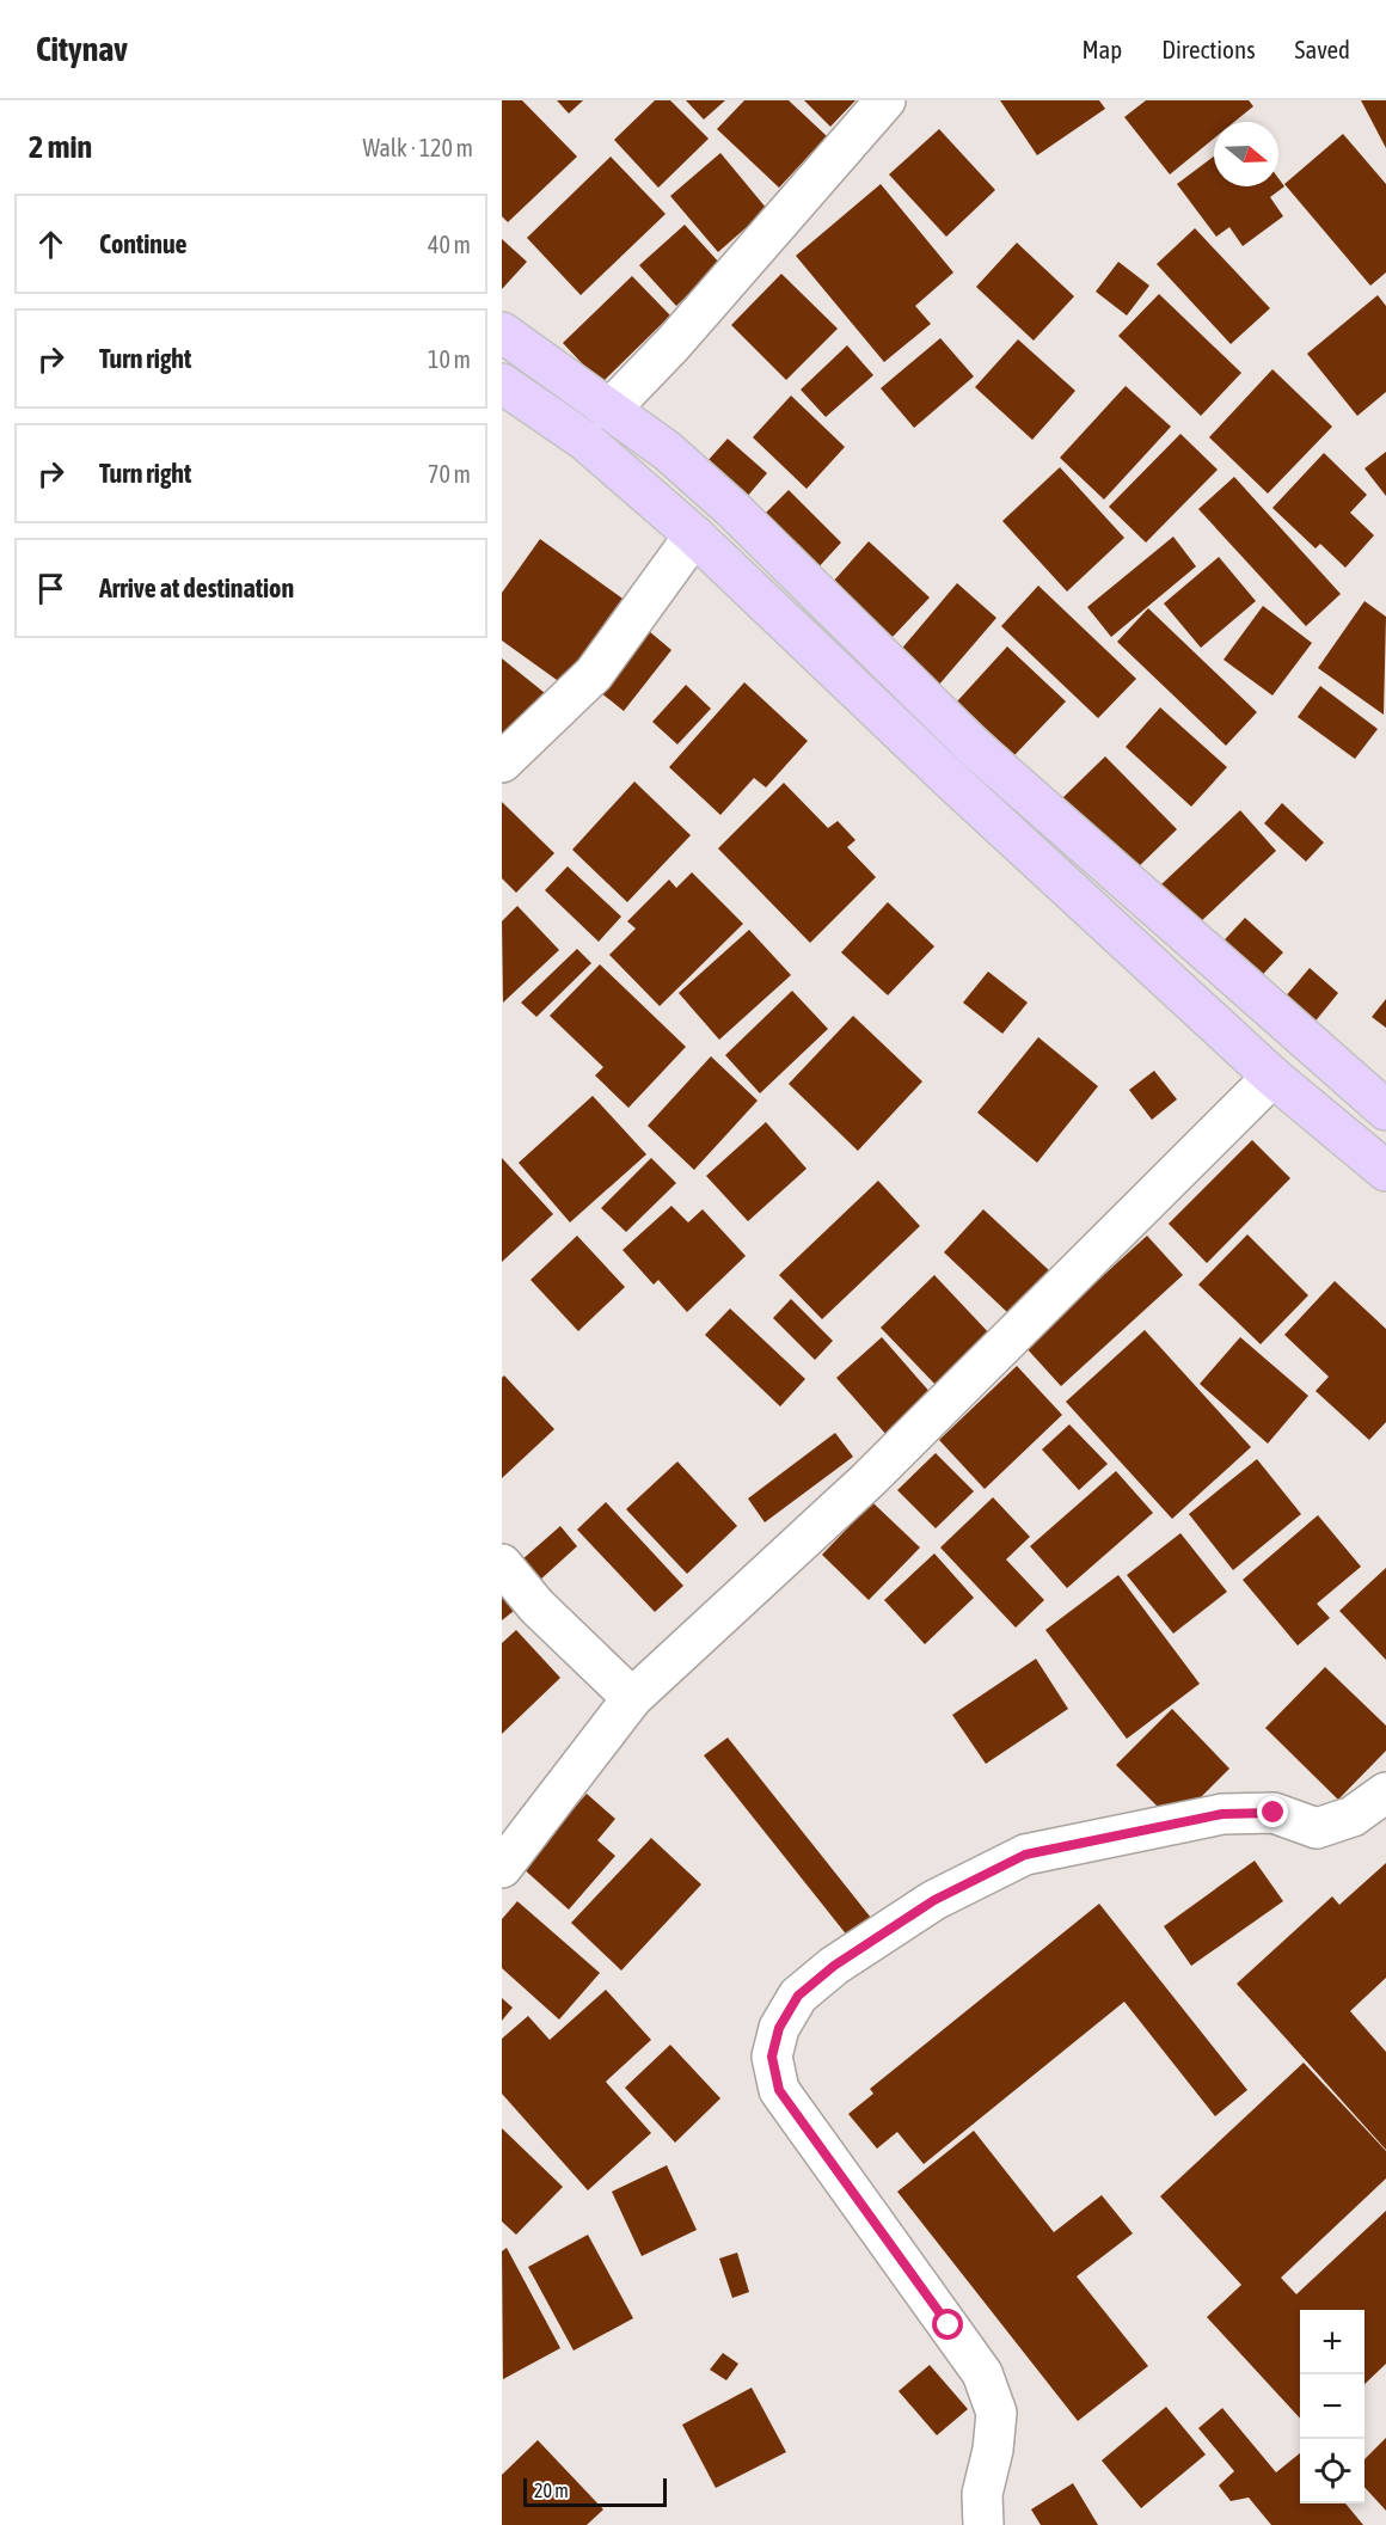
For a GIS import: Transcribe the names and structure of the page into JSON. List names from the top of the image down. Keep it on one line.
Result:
{"scale_bar":"20 m","north":"right","page":{"header":"Citynav","nav":["Map","Directions","Saved"],"heading":["2 min","Walk · 120 m"],"list":[["Continue","40 m"],["Turn right","10 m"],["Turn right","70 m"],"Arrive at destination"],"map_buttons":["+","−"],"scale":"20 m"}}
